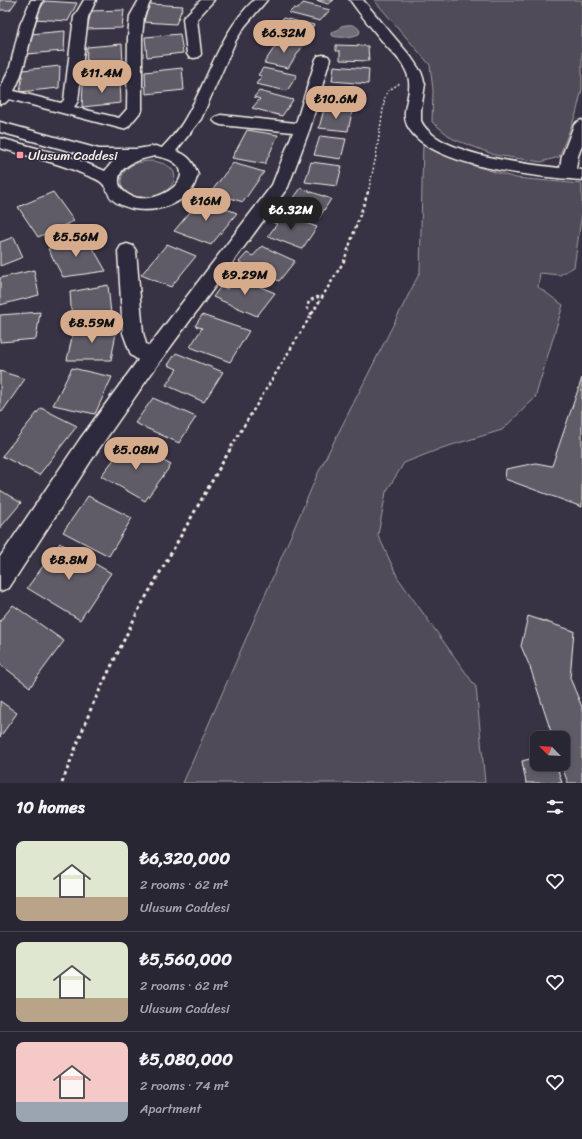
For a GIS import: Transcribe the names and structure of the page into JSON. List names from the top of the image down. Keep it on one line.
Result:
{"places":{"transit":["Ulusum Caddesi"]},"north":"top left","page":{"price":["₺6.32M","₺11.4M","₺10.6M","₺16M","₺6.32M","₺5.56M","₺9.29M","₺8.59M","₺5.08M","₺8.8M"],"heading":"10 homes","list":[{"name":"₺6,320,000","note":"2 rooms · 62 m² · Ulusum Caddesi"},{"name":"₺5,560,000","note":"2 rooms · 62 m² · Ulusum Caddesi"},{"name":"₺5,080,000","note":"2 rooms · 74 m² · Apartment"}]}}
